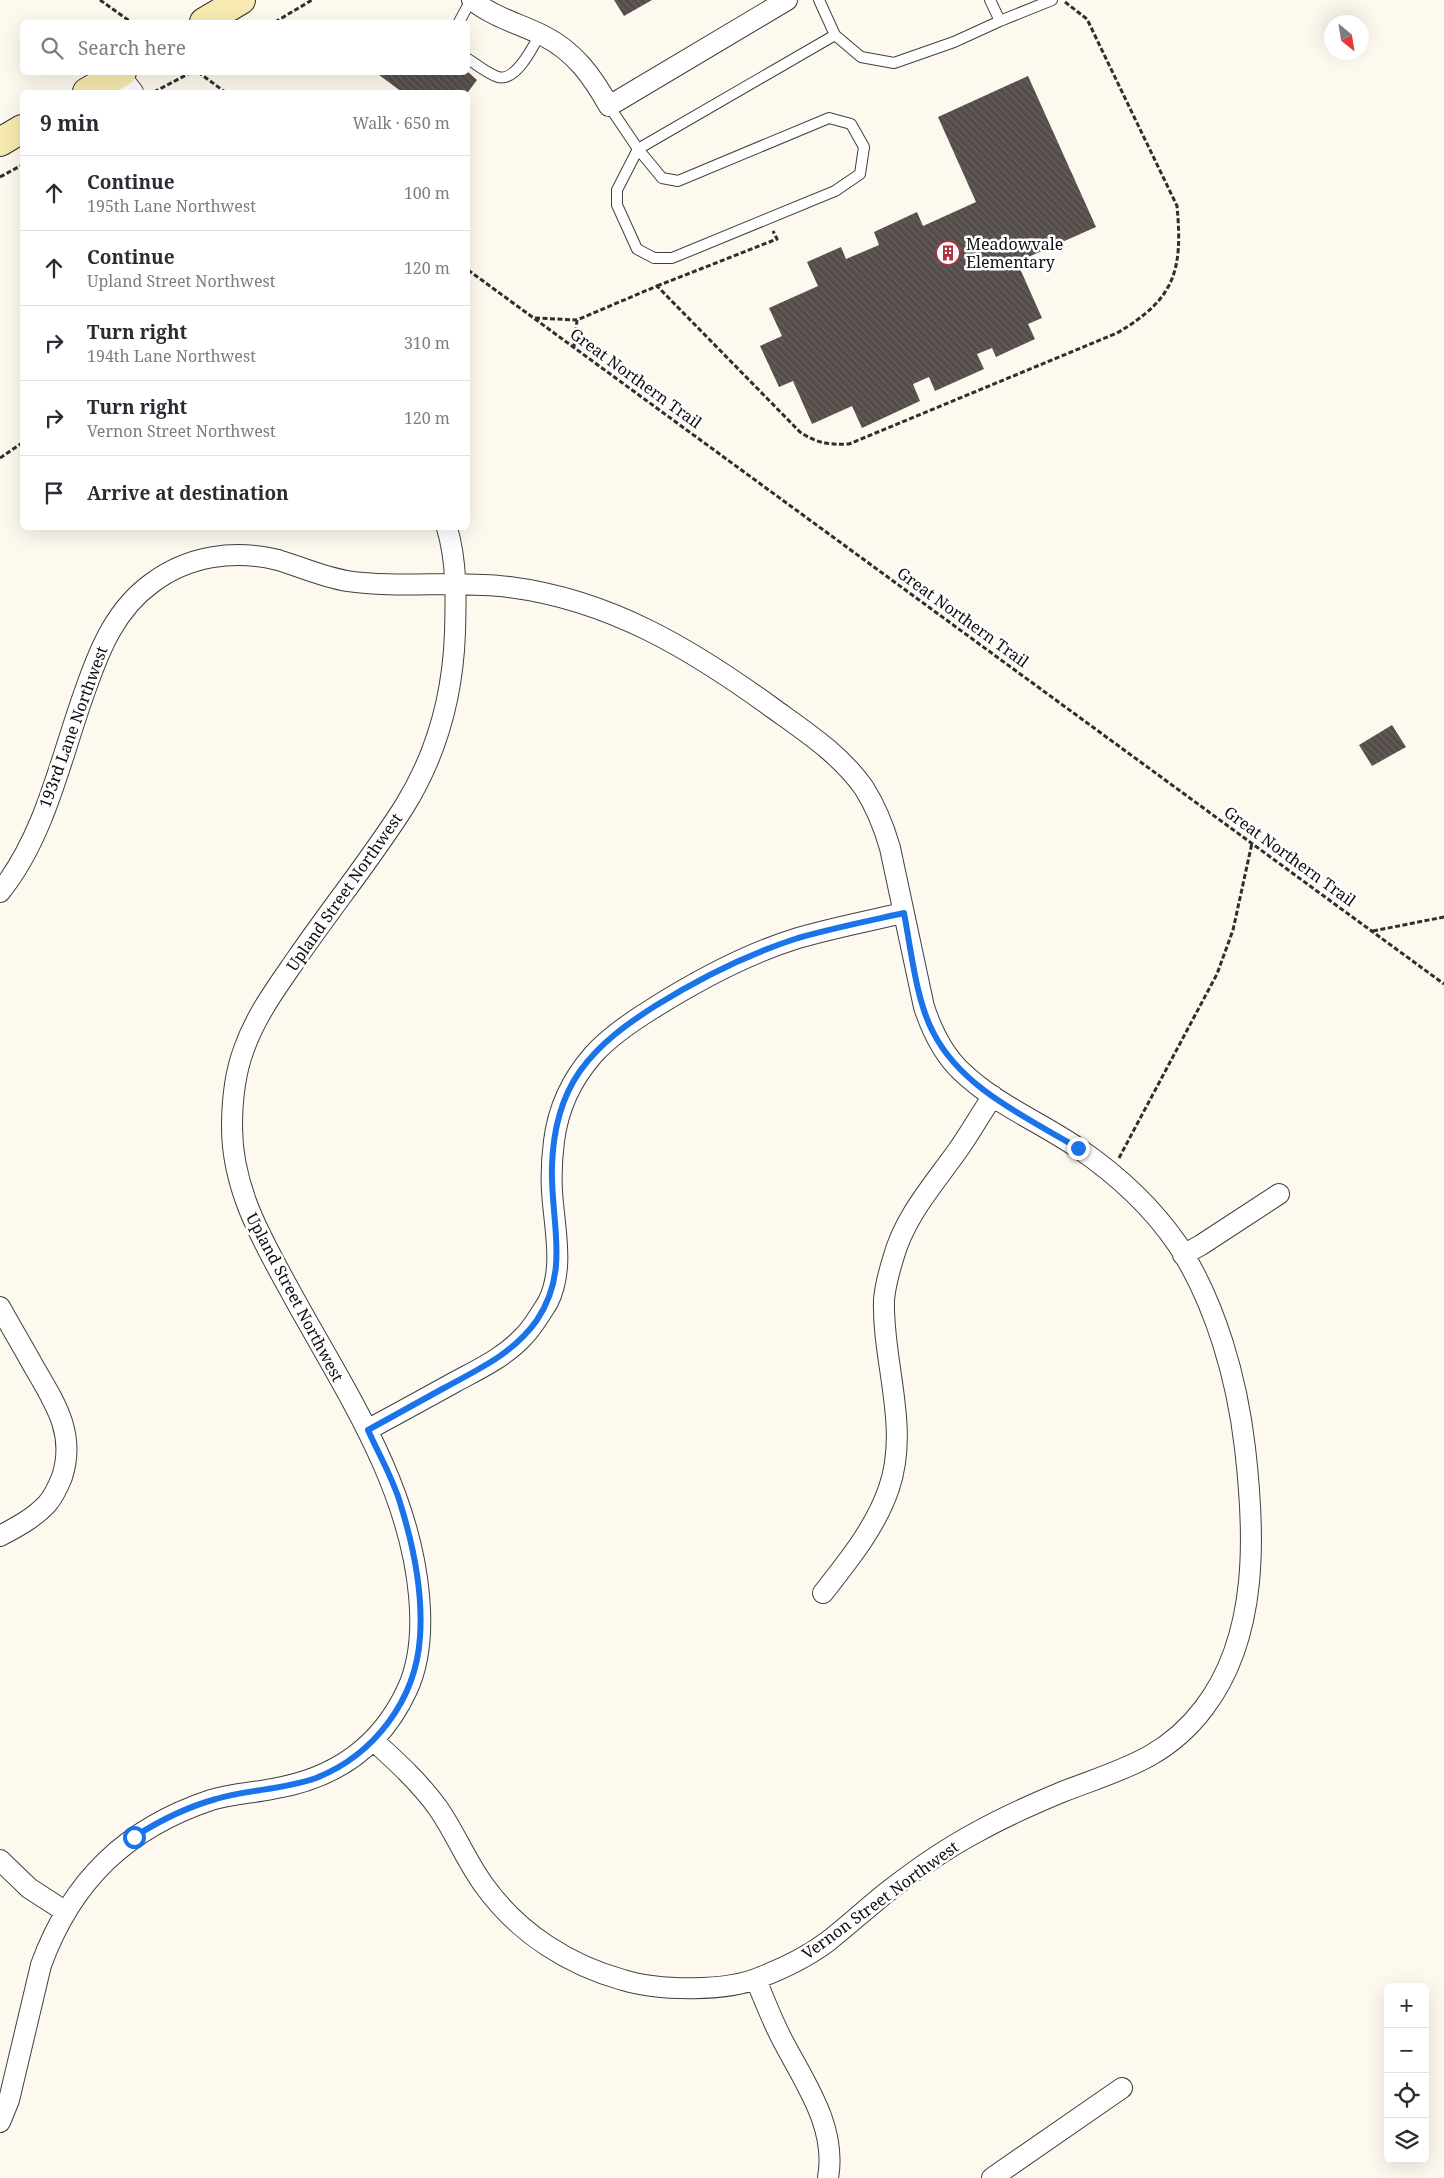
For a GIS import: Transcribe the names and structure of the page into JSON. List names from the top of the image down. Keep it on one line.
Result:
{"streets":{"street":["193rd Lane Northwest","Upland Street Northwest","Vernon Street Northwest"],"path":["Great Northern Trail"]},"crossings":[["193rd Lane Northwest","Upland Street Northwest"],["193rd Lane Northwest","Vernon Street Northwest"],["Upland Street Northwest","Vernon Street Northwest"]],"places":{"building":["Meadowvale Elementary"]},"north":"bottom right","page":{"search":"Search here","heading":["9 min","Walk · 650 m"],"list":[["Continue","195th Lane Northwest","100 m"],["Continue","Upland Street Northwest","120 m"],["Turn right","194th Lane Northwest","310 m"],["Turn right","Vernon Street Northwest","120 m"],"Arrive at destination"],"map_buttons":["+","−"]}}
